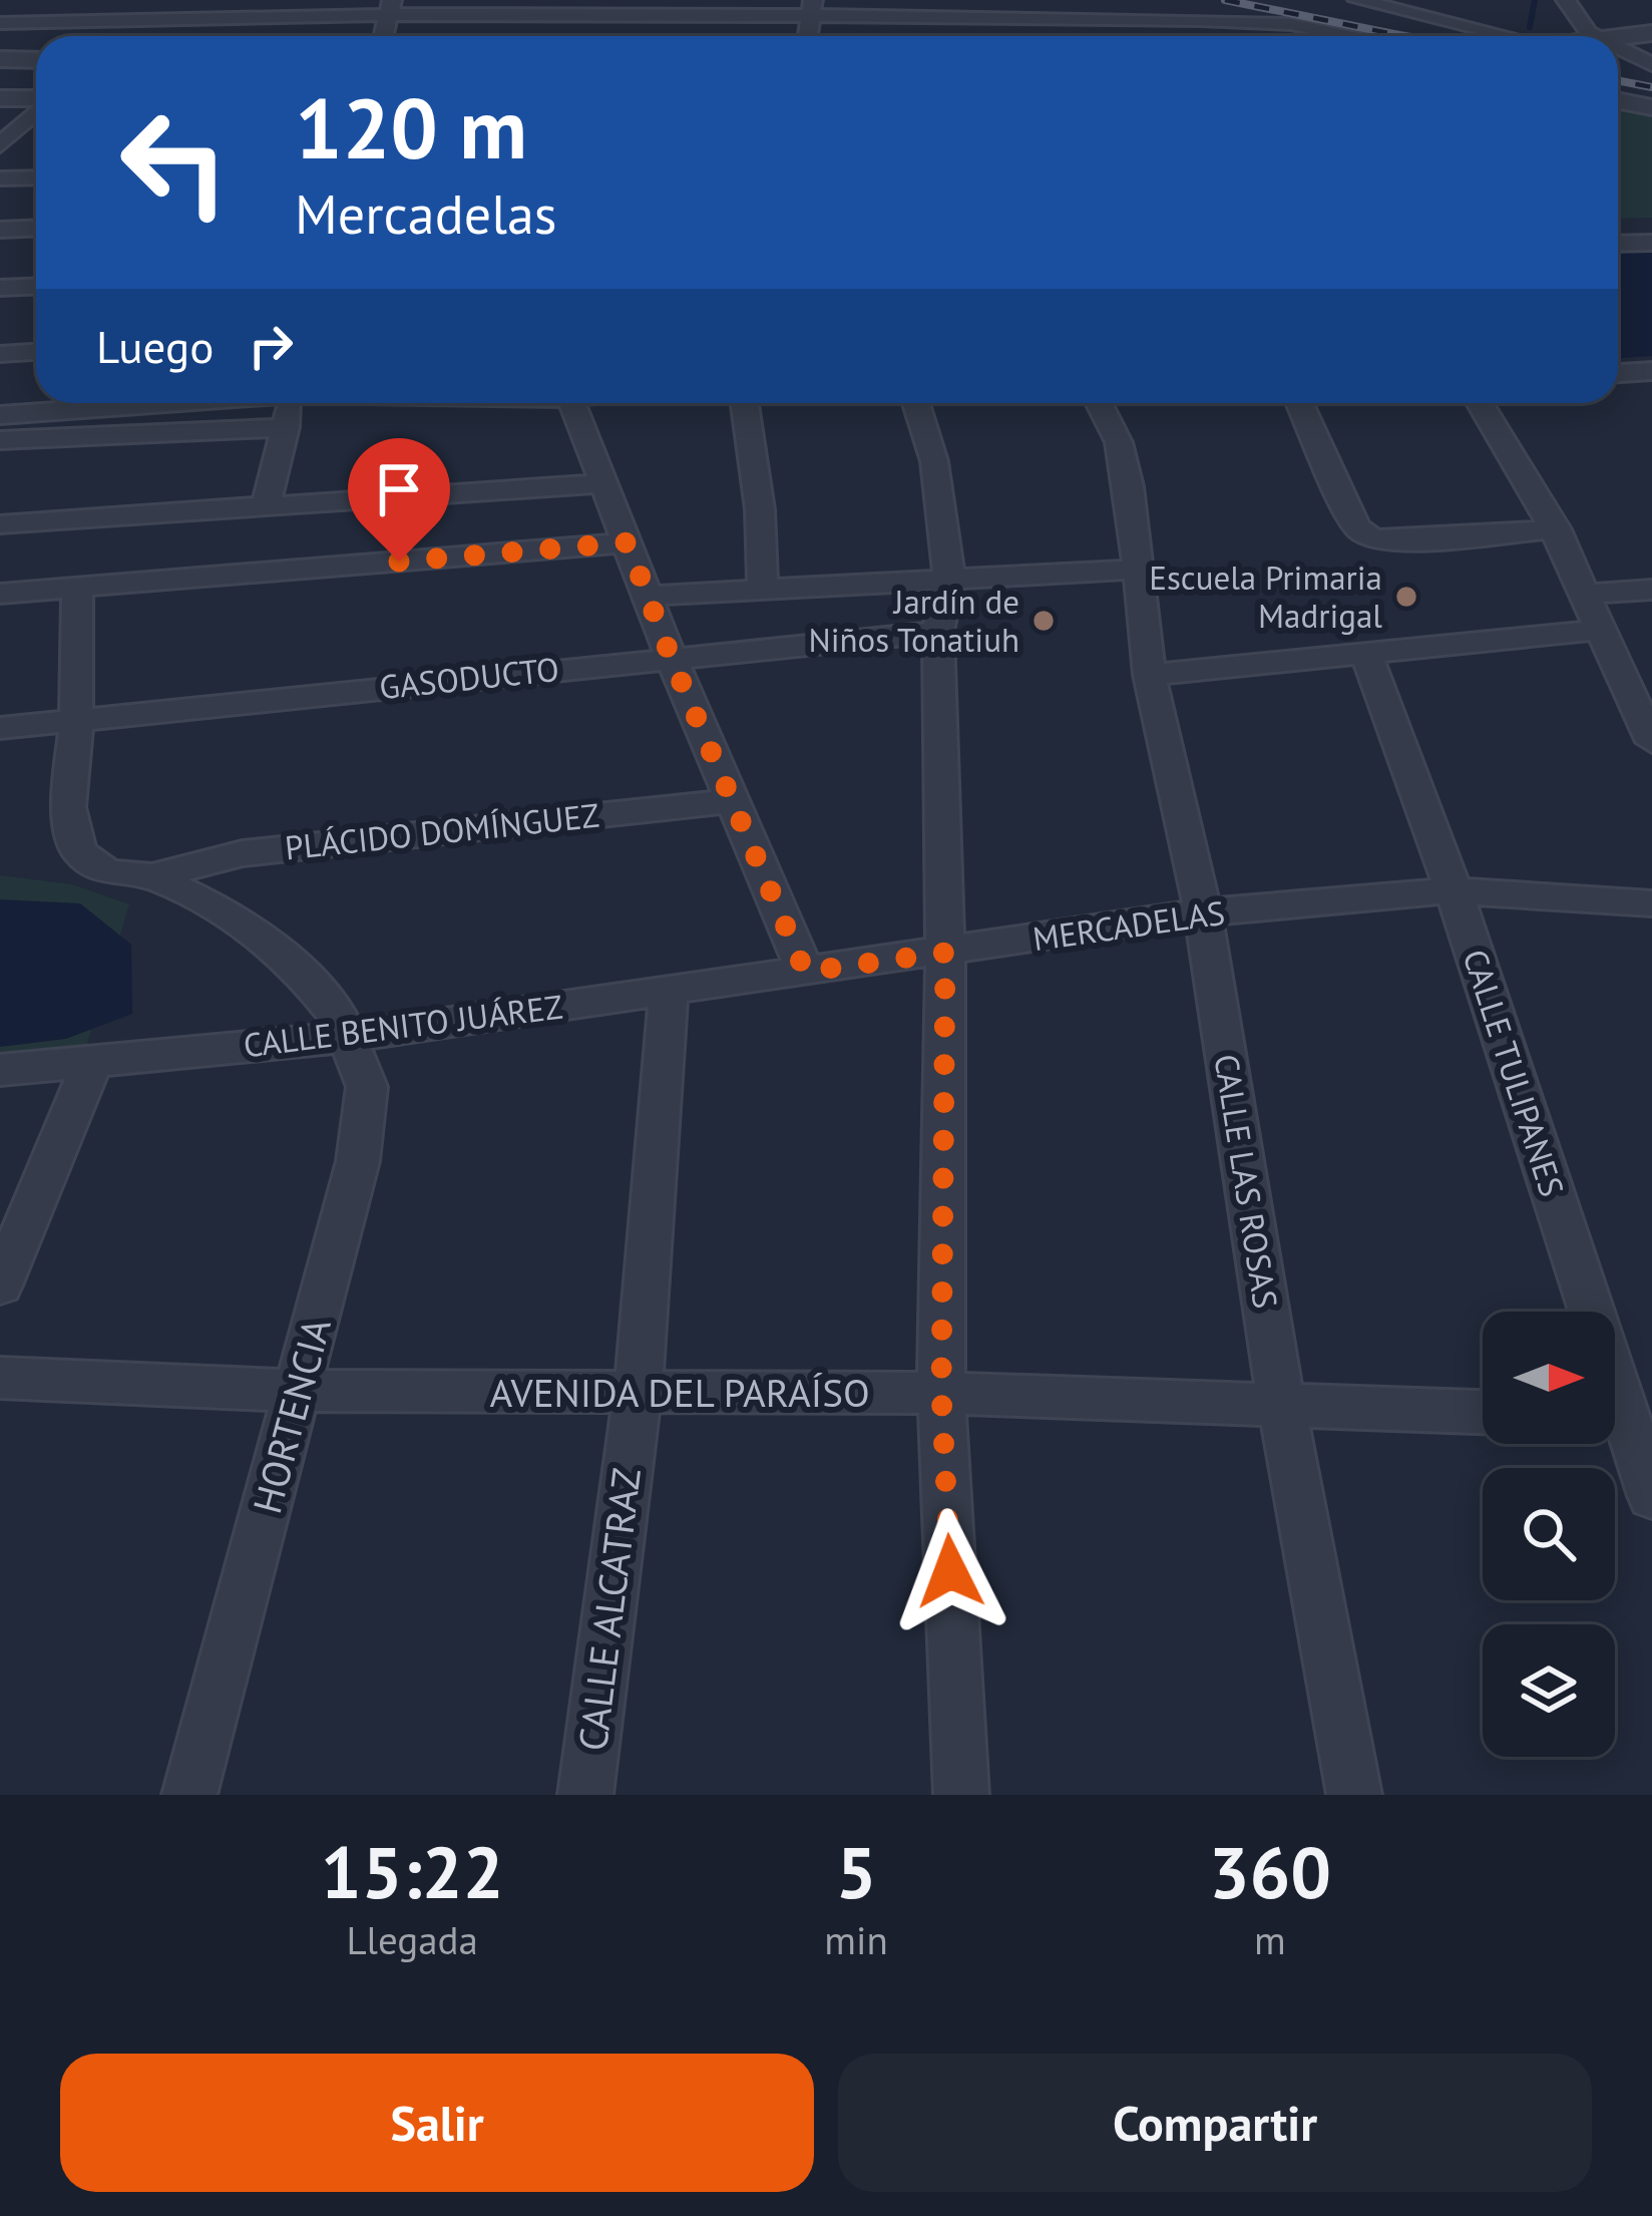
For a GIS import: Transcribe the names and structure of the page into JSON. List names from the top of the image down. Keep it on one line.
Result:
{"streets":{"street":["GASODUCTO","PLÁCIDO DOMÍNGUEZ","MERCADELAS","CALLE BENITO JUÁREZ","CALLE TULIPANES","CALLE LAS ROSAS","AVENIDA DEL PARAÍSO","HORTENCIA","CALLE ALCATRAZ"]},"crossings":[["PLÁCIDO DOMÍNGUEZ","HORTENCIA"],["MERCADELAS","CALLE BENITO JUÁREZ"],["MERCADELAS","CALLE TULIPANES"],["MERCADELAS","CALLE LAS ROSAS"],["CALLE BENITO JUÁREZ","HORTENCIA"],["CALLE BENITO JUÁREZ","CALLE ALCATRAZ"],["CALLE LAS ROSAS","AVENIDA DEL PARAÍSO"],["AVENIDA DEL PARAÍSO","HORTENCIA"],["AVENIDA DEL PARAÍSO","CALLE ALCATRAZ"]],"places":["Escuela Primaria Madrigal","Jardín de Niños Tonatiuh"],"north":"right","page":{"turn":["120 m","Mercadelas"],"then":"Luego","eta":["15:22","Llegada","5","min","360","m"],"buttons":["Salir","Compartir"]}}
